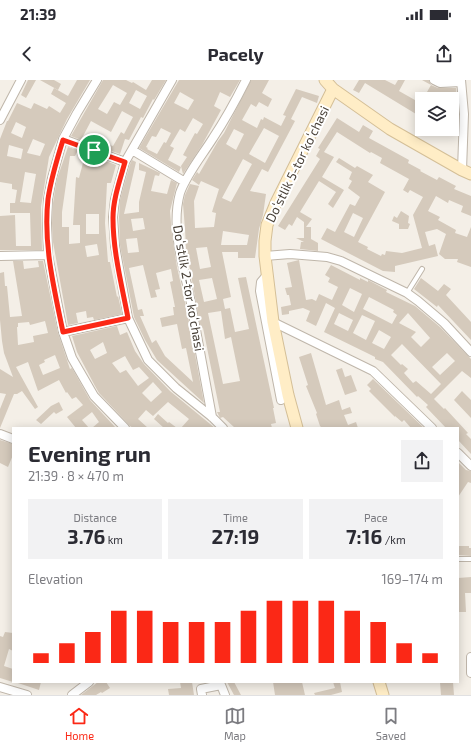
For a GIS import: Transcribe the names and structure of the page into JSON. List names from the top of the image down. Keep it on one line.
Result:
{"streets":{"street":["Doʻstlik 5-tor koʻchasi","Doʻstlik 2-tor koʻchasi"]},"page":{"status":"21:39","header":"Pacely","heading":["Evening run","21:39 · 8 × 470 m"],"stats":[["Distance","3.76 km"],["Time","27:19"],["Pace","7:16 /km"]],"chart":["Elevation","169–174 m"],"tabs":["Home","Map","Saved"]}}
